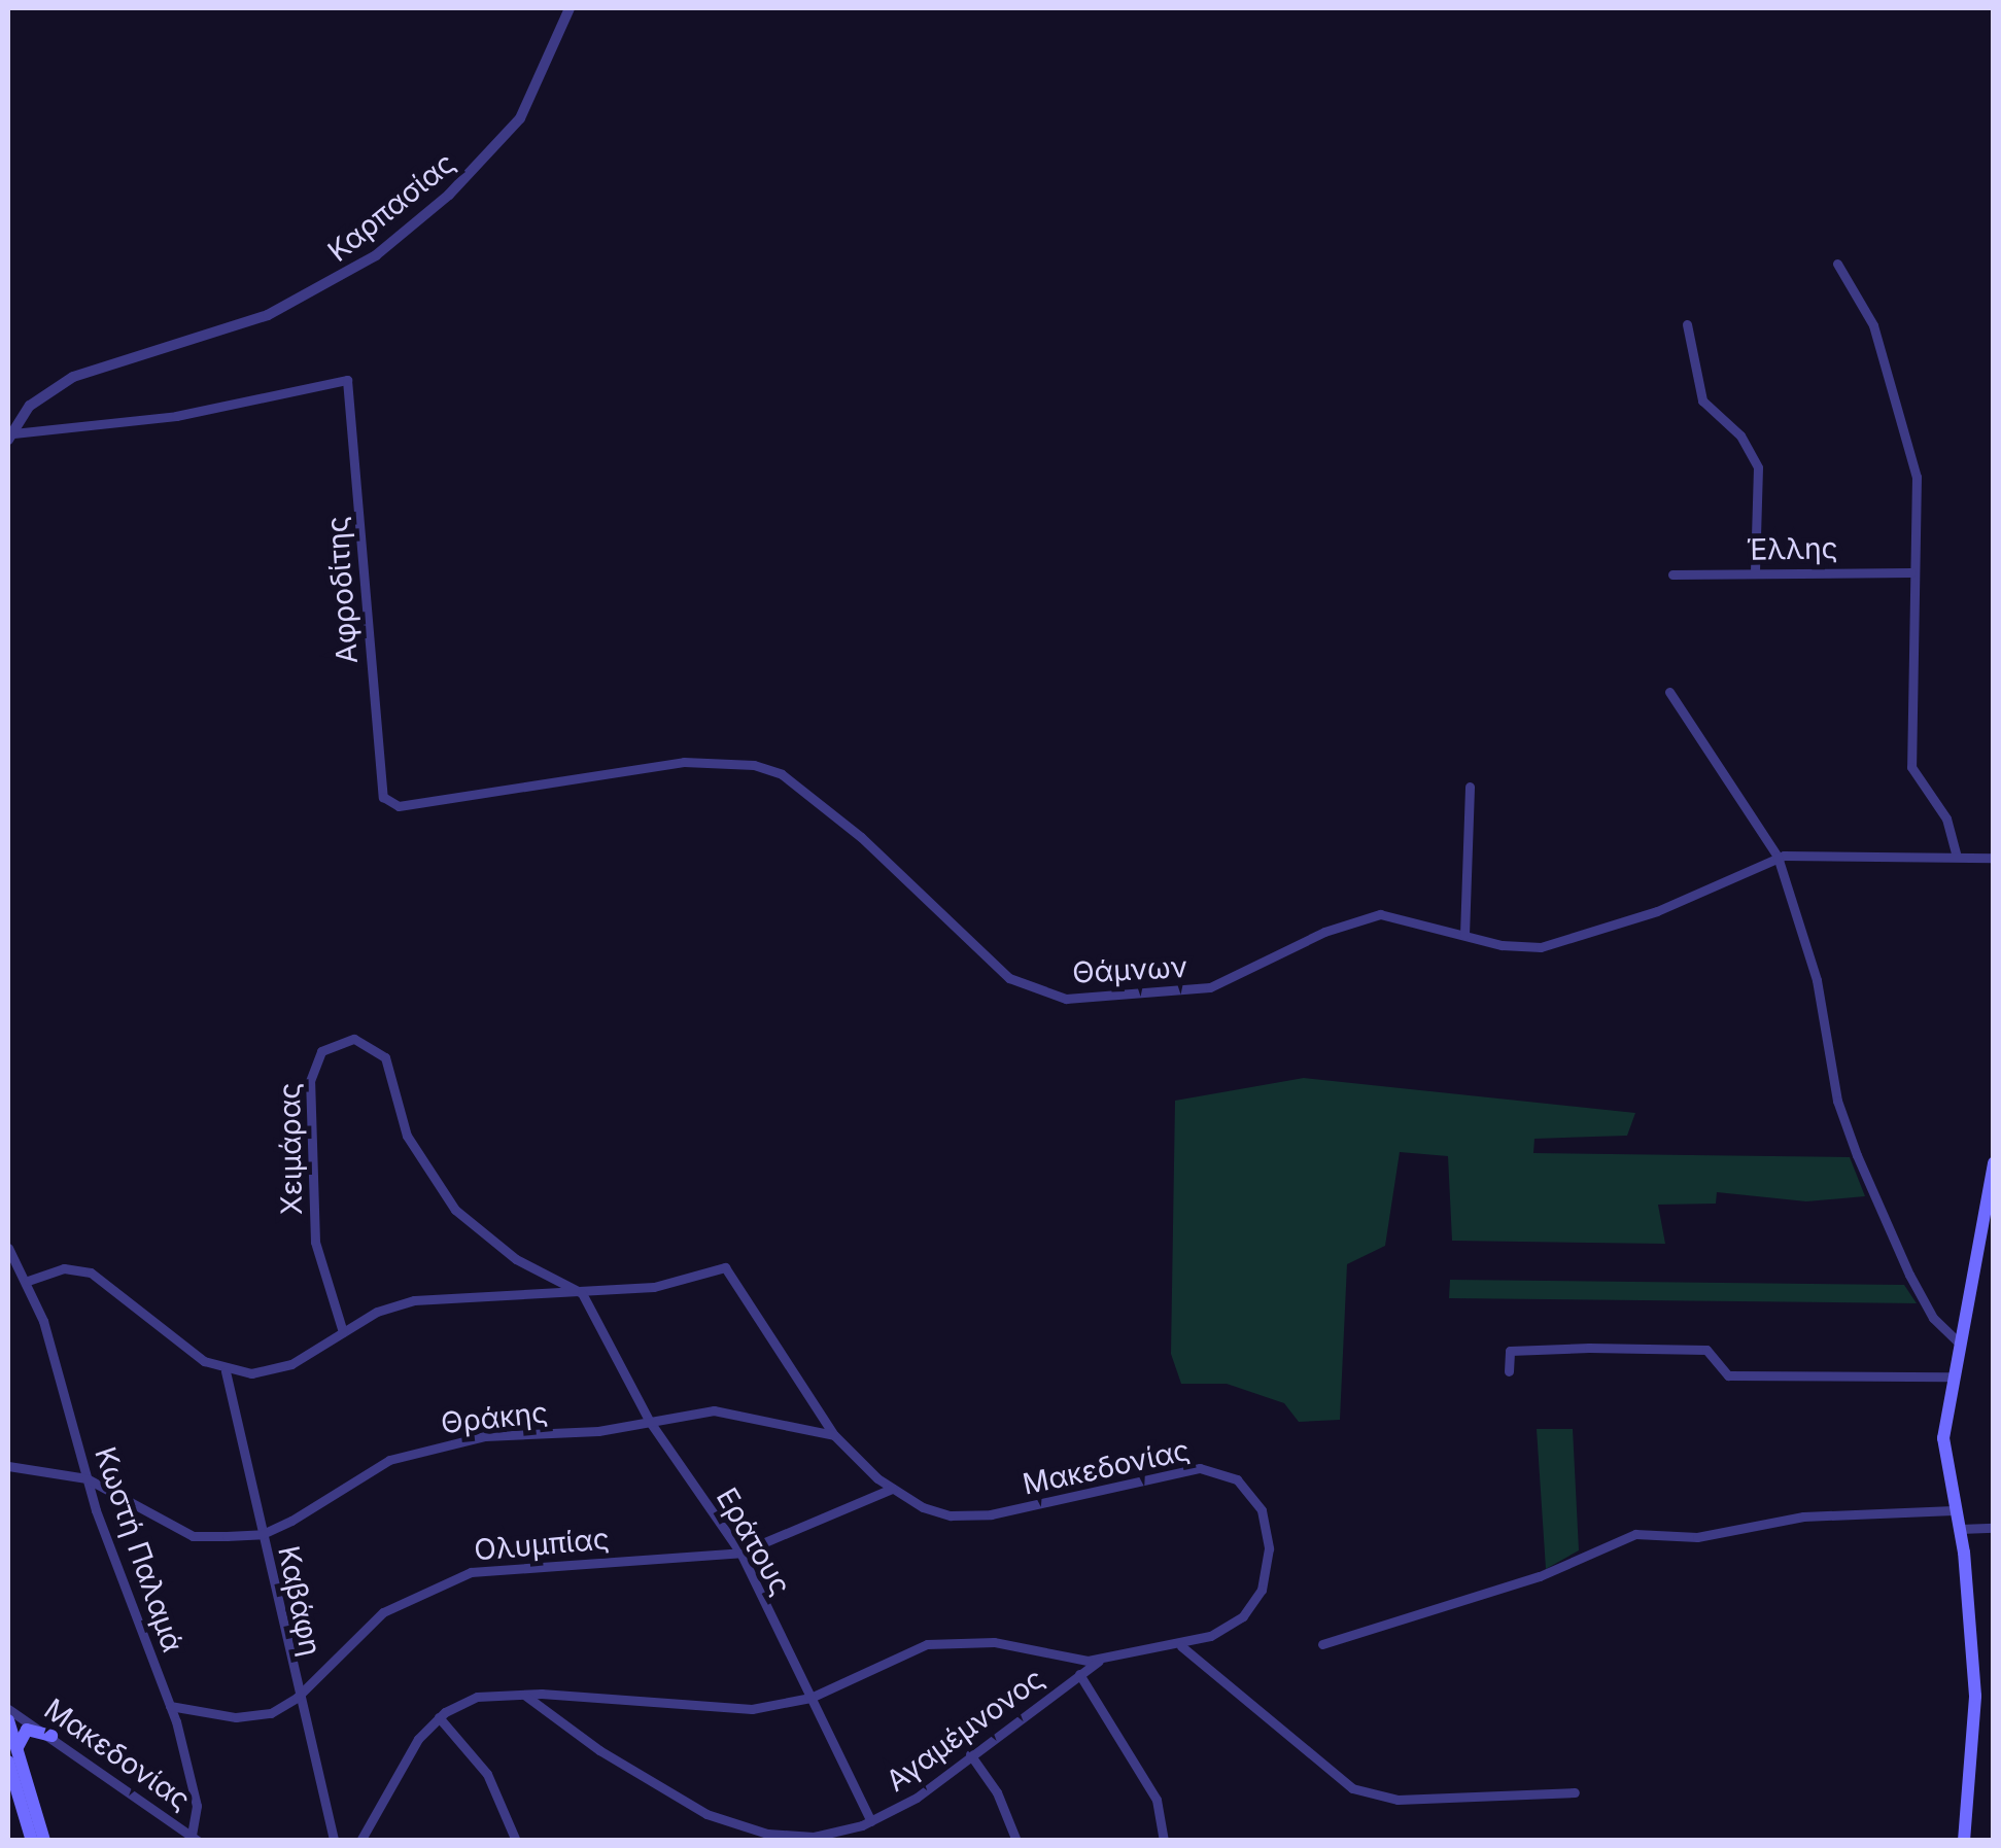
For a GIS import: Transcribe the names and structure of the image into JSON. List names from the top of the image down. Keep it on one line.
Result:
{"streets":{"street":["Καρπασίας","Έλλης","Αφροδίτης","Θάμνων","Χειμάρας","Θράκης","Μακεδονίας","Εράτους","Ολυμπίας","Κωστή Παλαμά","Καβάφη","Αγαμέμνονος"]},"crossings":[["Καρπασίας","Αφροδίτης"],["Αφροδίτης","Θάμνων"],["Χειμάρας","Μακεδονίας"],["Χειμάρας","Εράτους"],["Θράκης","Μακεδονίας"],["Θράκης","Εράτους"],["Θράκης","Καβάφη"],["Μακεδονίας","Εράτους"],["Μακεδονίας","Ολυμπίας"],["Μακεδονίας","Κωστή Παλαμά"],["Μακεδονίας","Καβάφη"],["Μακεδονίας","Αγαμέμνονος"],["Εράτους","Ολυμπίας"],["Εράτους","Αγαμέμνονος"],["Ολυμπίας","Κωστή Παλαμά"],["Ολυμπίας","Καβάφη"]]}
